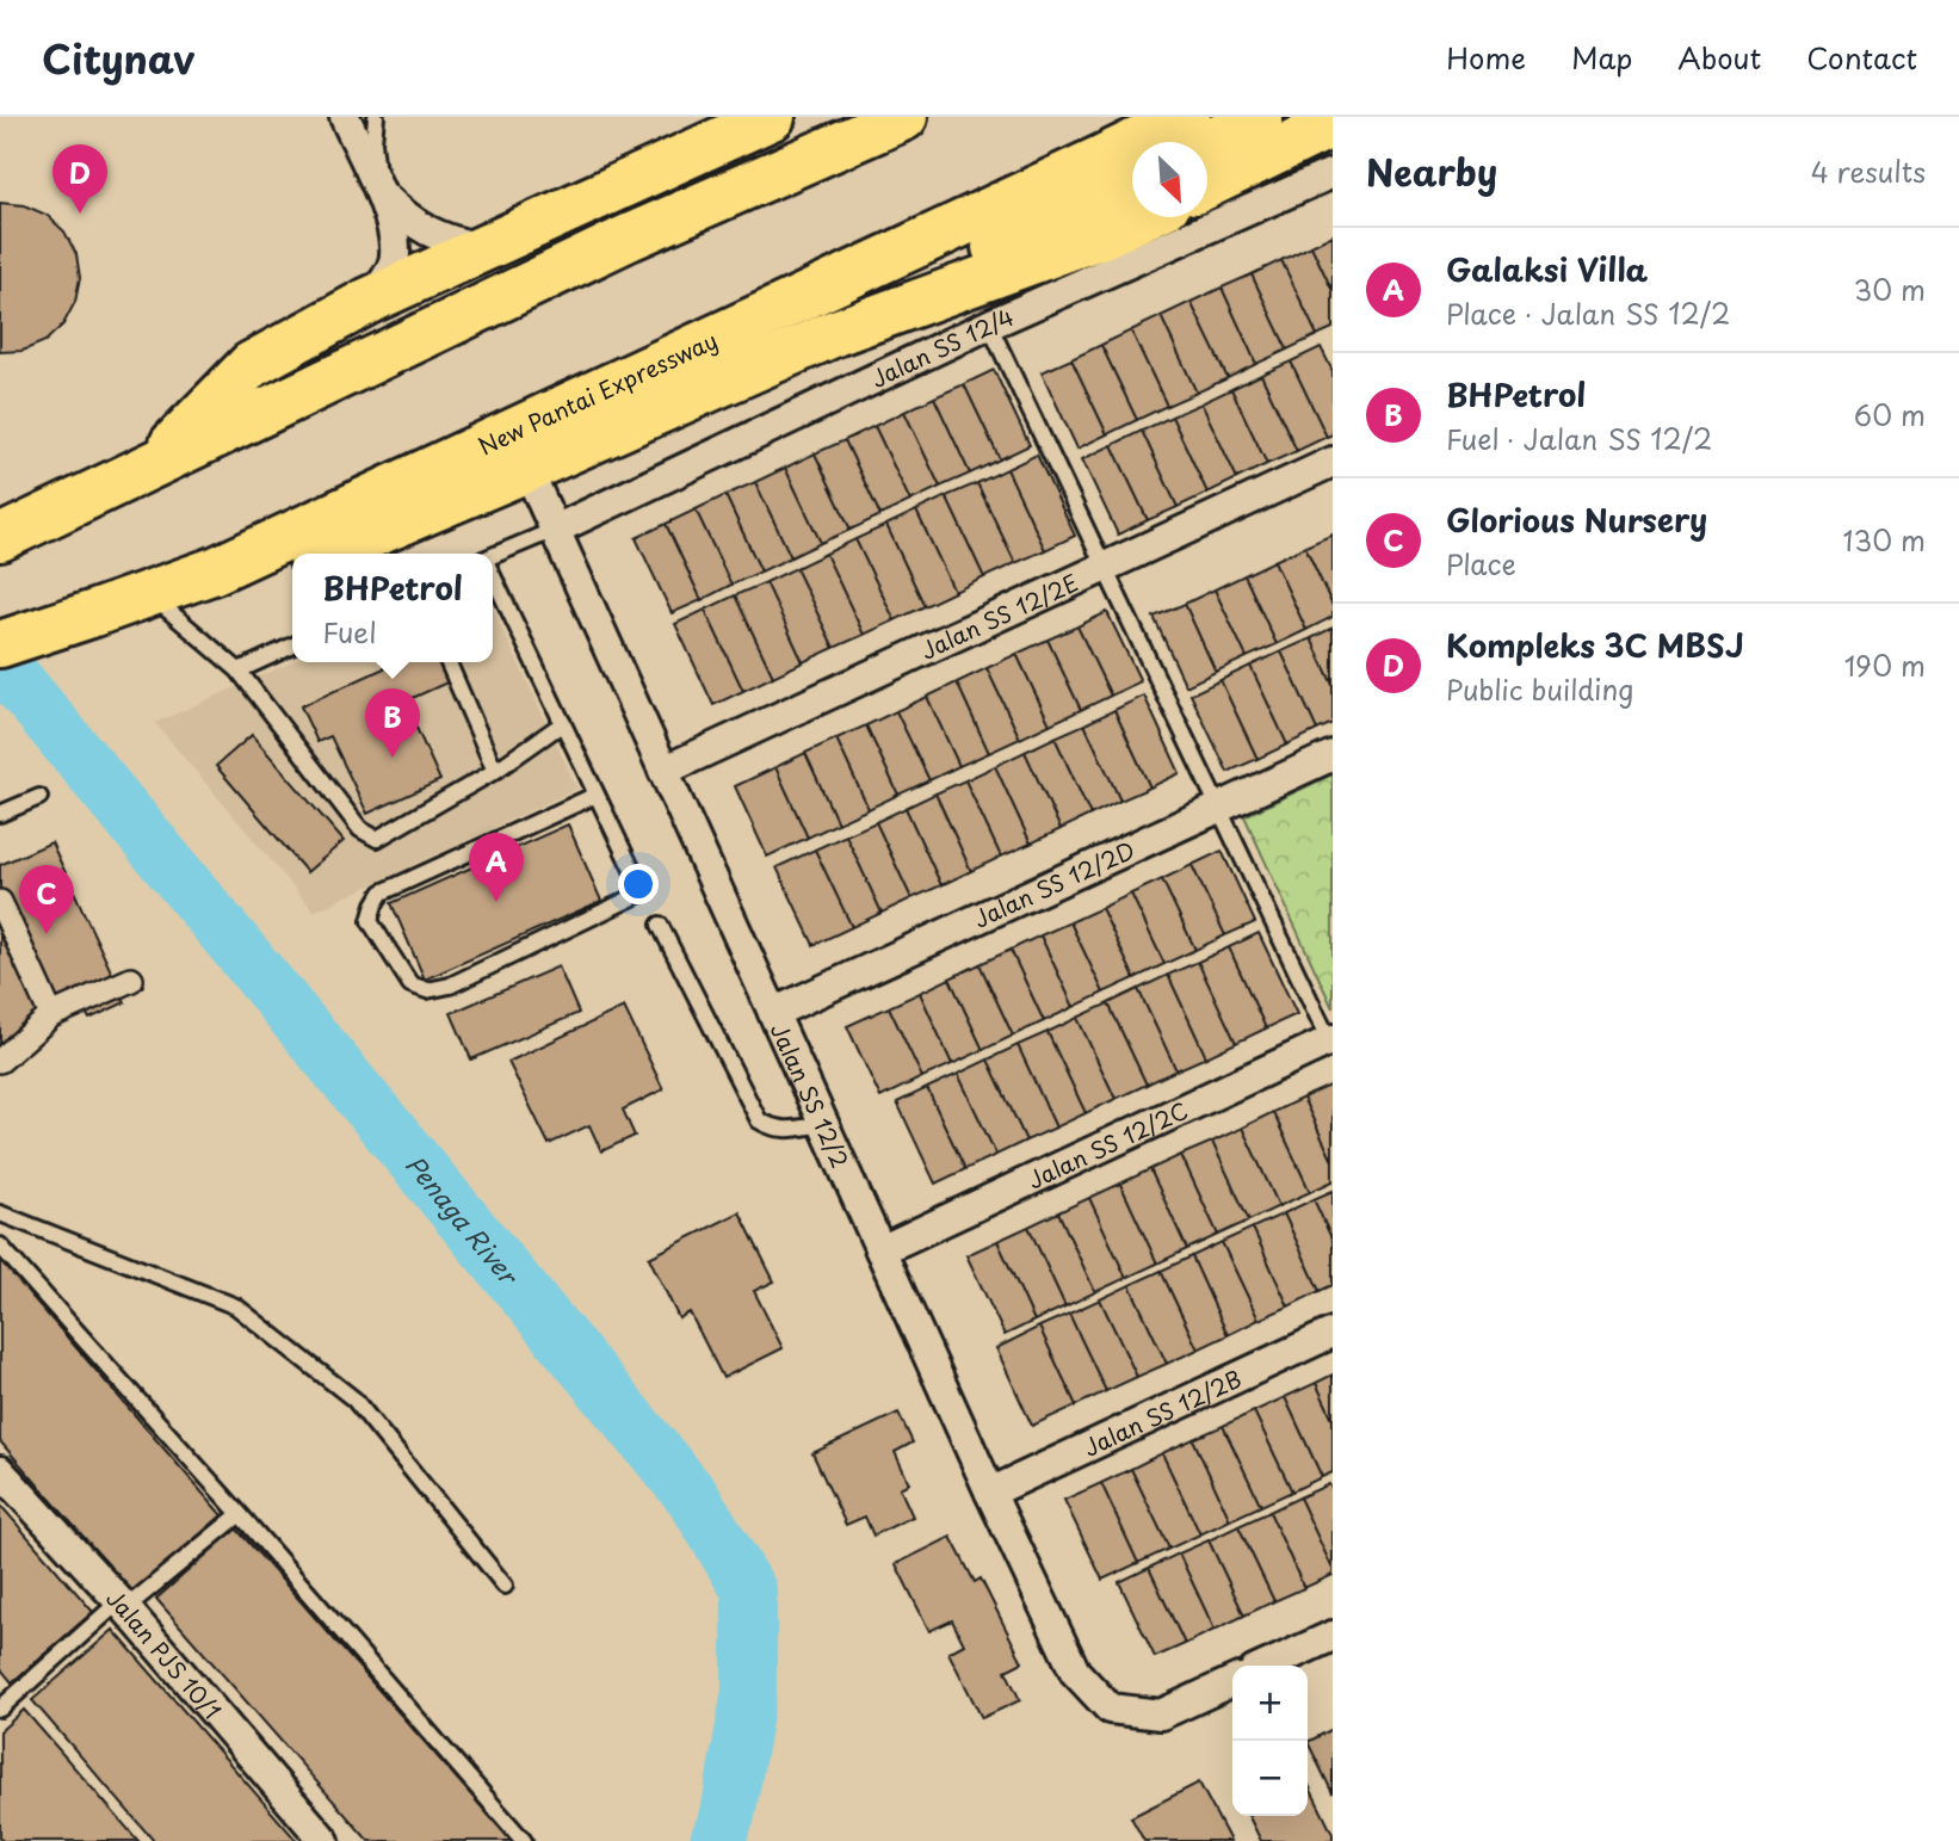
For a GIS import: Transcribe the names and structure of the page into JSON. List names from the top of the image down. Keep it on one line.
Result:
{"streets":{"highway":["New Pantai Expressway"],"street":["Jalan SS 12/4","Jalan SS 12/2E","Jalan SS 12/2D","Jalan SS 12/2","Jalan SS 12/2C","Jalan SS 12/2B","Jalan PJS 10/1"]},"crossings":[["Jalan SS 12/4","Jalan SS 12/2"],["Jalan SS 12/2E","Jalan SS 12/2"],["Jalan SS 12/2D","Jalan SS 12/2"],["Jalan SS 12/2","Jalan SS 12/2C"],["Jalan SS 12/2","Jalan SS 12/2B"]],"water":["Penaga River"],"north":"bottom right","page":{"header":"Citynav","nav":["Home","Map","About","Contact"],"heading":["Nearby","4 results"],"pins":["D","B","A","C"],"list":[{"mark":"A","name":"Galaksi Villa","note":"Place · Jalan SS 12/2","value":"30 m"},{"mark":"B","name":"BHPetrol","note":"Fuel · Jalan SS 12/2","value":"60 m"},{"mark":"C","name":"Glorious Nursery","note":"Place","value":"130 m"},{"mark":"D","name":"Kompleks 3C MBSJ","note":"Public building","value":"190 m"}],"popup":["BHPetrol","Fuel"],"map_buttons":["+","−"]}}
